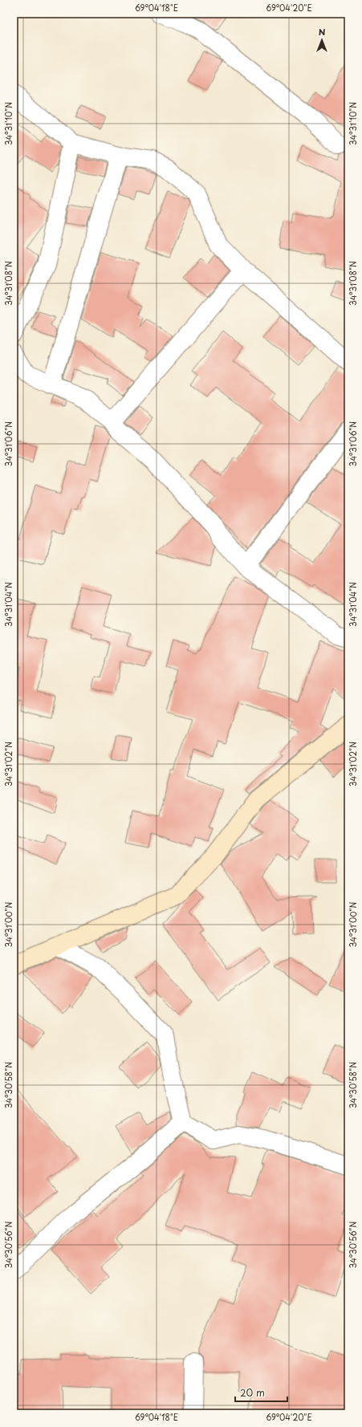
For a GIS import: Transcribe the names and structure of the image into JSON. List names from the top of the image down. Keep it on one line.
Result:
{"scale_bar":"20 m","north":"top","coordinates":["69°04'18\"E","69°04'20\"E","34°31'10\"N","34°31'08\"N","34°31'06\"N","34°31'04\"N","34°31'02\"N","34°31'00\"N","34°30'58\"N","34°30'56\"N"]}
